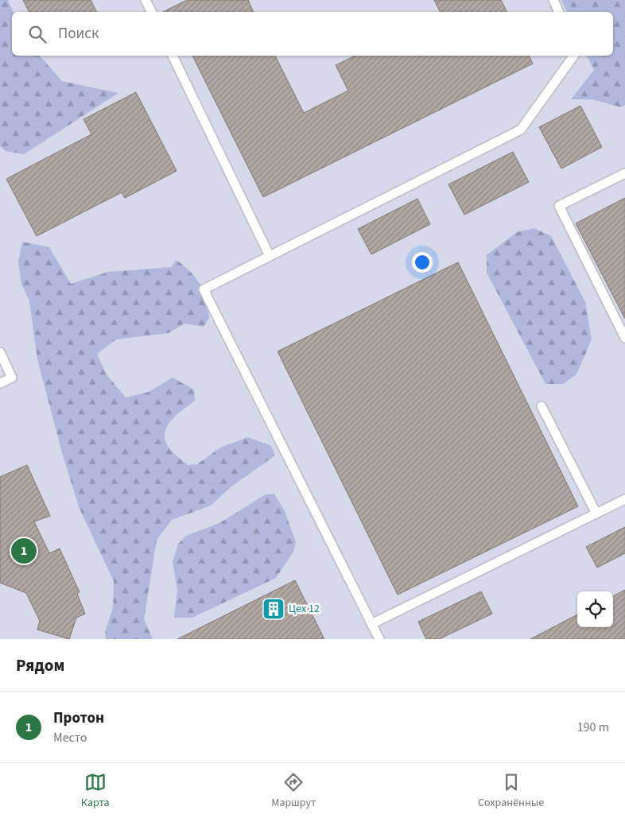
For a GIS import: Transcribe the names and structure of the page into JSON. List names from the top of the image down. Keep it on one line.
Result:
{"places":{"building":["Цех 12"]},"page":{"search":"Поиск","pins":"1","heading":"Рядом","list":[{"mark":"1","name":"Протон","note":"Место","value":"190 m"}],"nav":["Карта","Маршрут","Сохранённые"]}}
